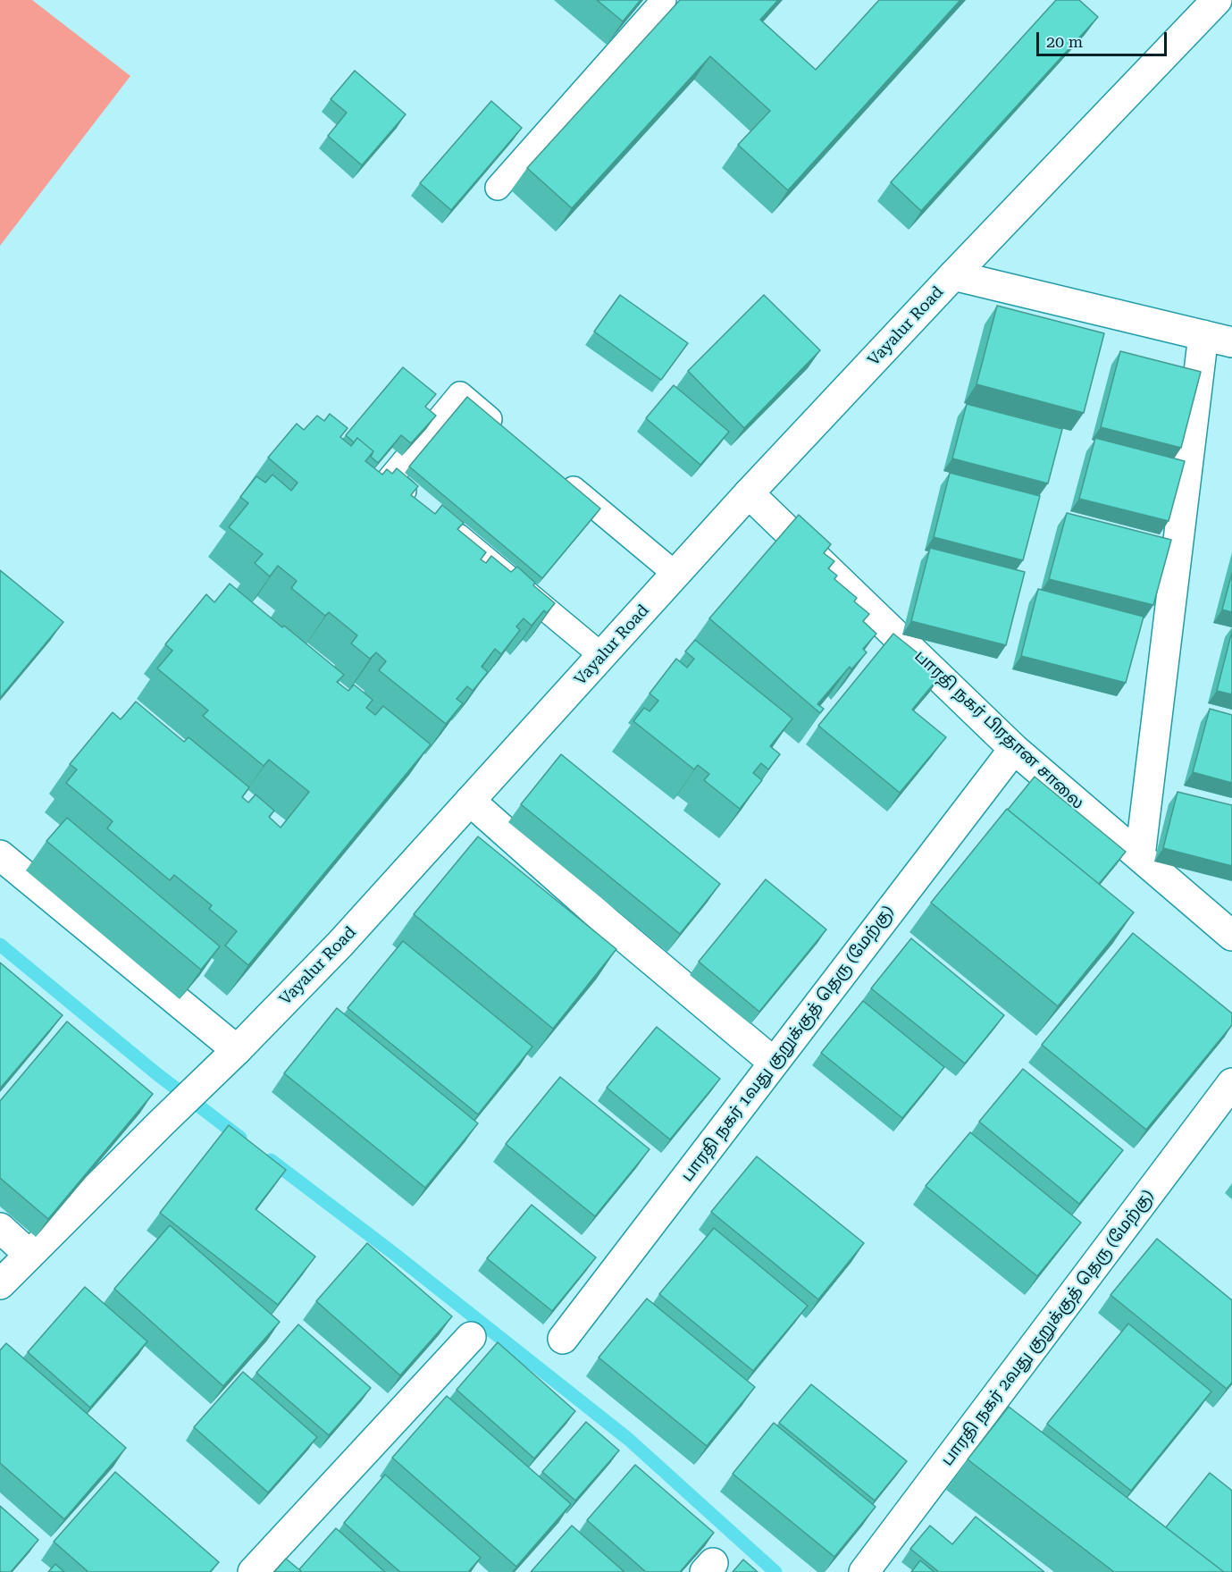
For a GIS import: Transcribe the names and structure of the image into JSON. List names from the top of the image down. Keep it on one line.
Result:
{"streets":{"street":["Vayalur Road","பாரதி நகர் பிரதான சாலை","பாரதி நகர் 1வது குறுக்குத் தெரு (மேற்கு)","பாரதி நகர் 2வது குறுக்குத் தெரு (மேற்கு)"]},"crossings":[["Vayalur Road","பாரதி நகர் பிரதான சாலை"],["பாரதி நகர் பிரதான சாலை","பாரதி நகர் 1வது குறுக்குத் தெரு (மேற்கு)"]],"scale_bar":"20 m"}
